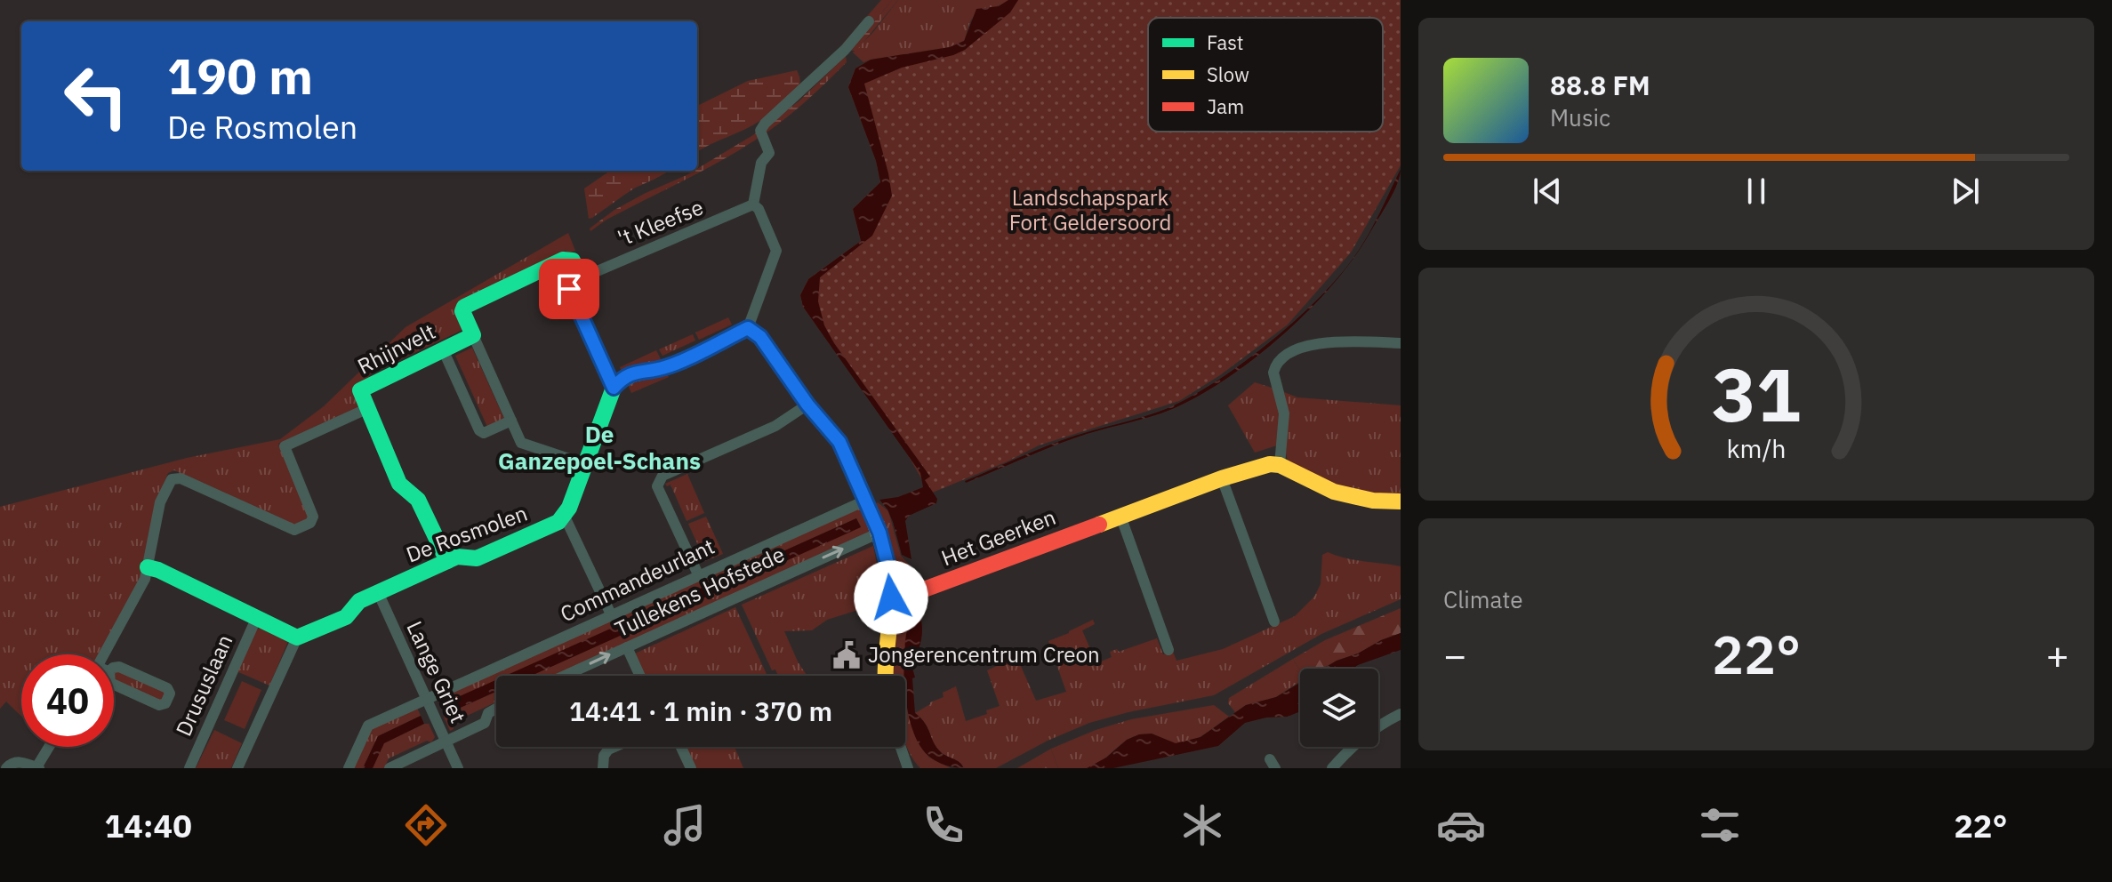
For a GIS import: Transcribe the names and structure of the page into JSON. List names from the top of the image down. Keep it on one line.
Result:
{"streets":{"street":["'t Kleefse","Rhijnvelt","De Rosmolen","Het Geerken","Commandeurlant","Tullekens Hofstede","Lange Griet","Drususlaan"]},"crossings":[["Rhijnvelt","De Rosmolen"],["De Rosmolen","Lange Griet"],["Commandeurlant","Lange Griet"]],"one_way":["Tullekens Hofstede"],"districts":["De Ganzepoel-Schans"],"parks":["Landschapspark Fort Geldersoord"],"places":{"public building":["Jongerencentrum Creon"]},"legend":["Fast","Slow","Jam"],"page":{"turn":["190 m","De Rosmolen"],"song":["88.8 FM","Music"],"tile":"Climate","heat":["−","22°","+"],"limit":"40","trip":"14:41 · 1 min · 370 m","tabs":["14:40","22°"],"gauge":["31","km/h"]}}
